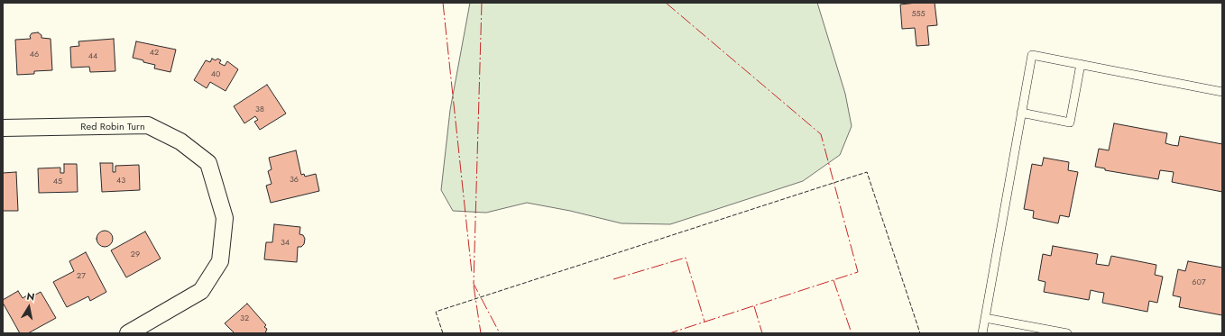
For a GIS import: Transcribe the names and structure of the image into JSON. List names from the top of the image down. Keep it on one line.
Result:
{"streets":{"street":["Red Robin Turn"]},"house_numbers":["555","42","46","44","40","38","36","43","45","34","29","27","607","32"],"north":"top"}
